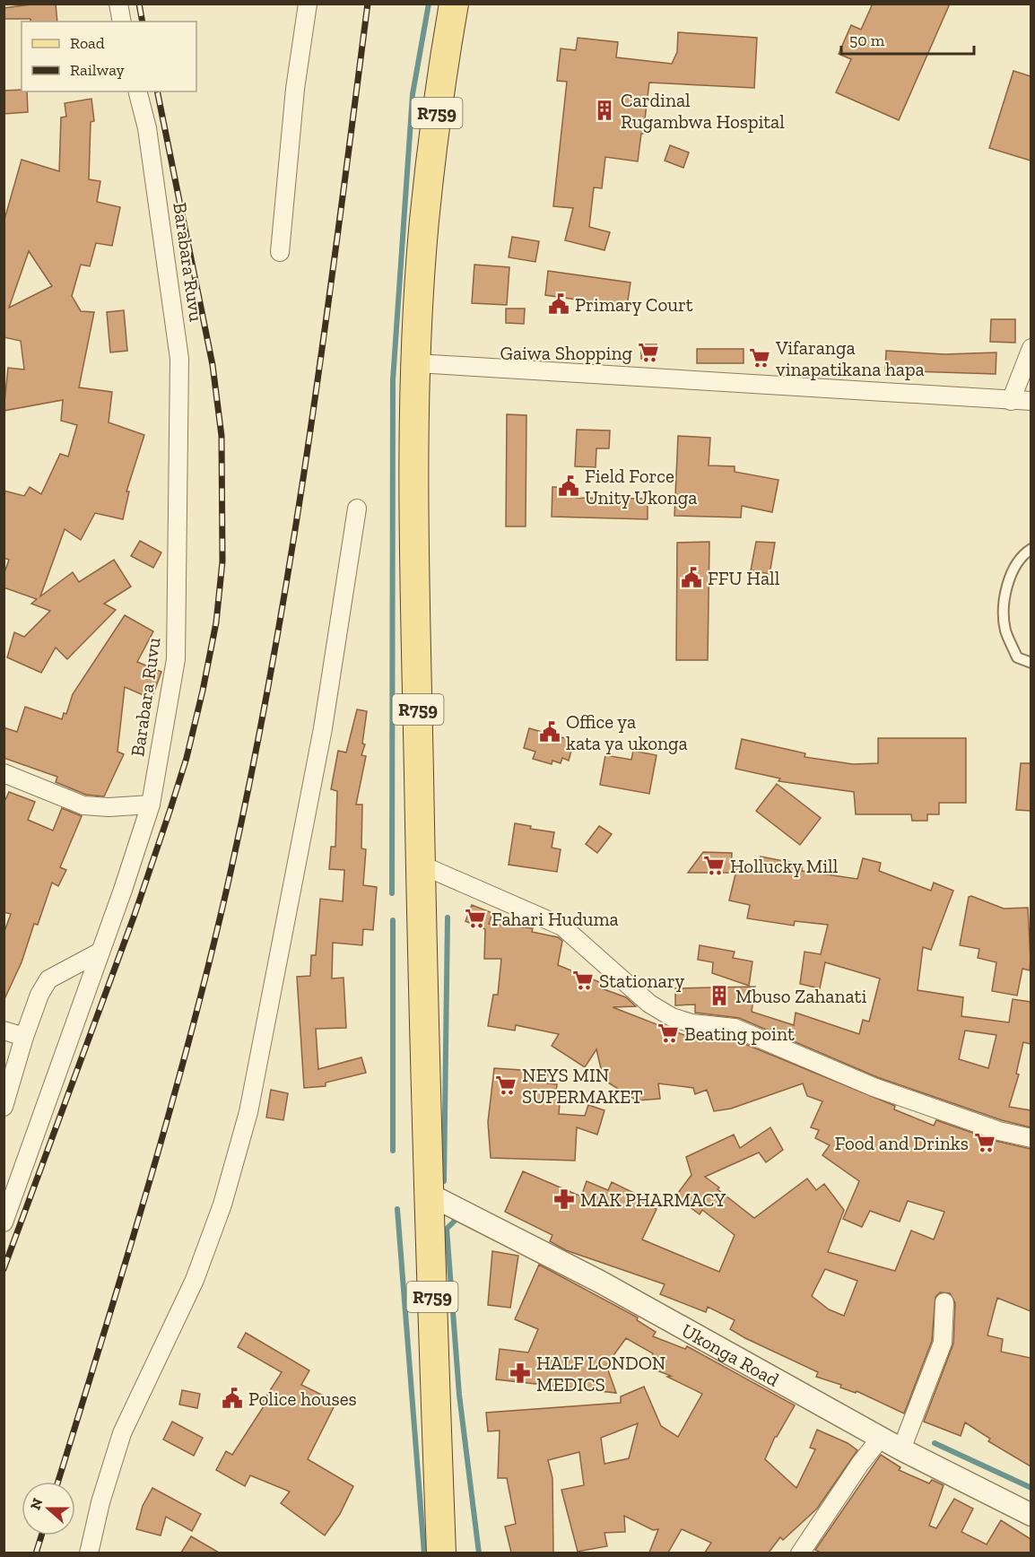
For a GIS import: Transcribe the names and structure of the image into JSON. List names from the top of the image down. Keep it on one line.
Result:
{"streets":{"main road":["R759"],"street":["Barabara Ruvu","Ukonga Road"]},"crossings":[["R759","Ukonga Road"]],"places":{"building":["Cardinal Rugambwa Hospital","Mbuso Zahanati"],"public building":["Primary Court","Field Force Unity Ukonga","FFU Hall","Office ya kata ya ukonga","Police houses"],"supermarket":["Gaiwa Shopping","Vifaranga vinapatikana hapa","Hollucky Mill","Fahari Huduma","Stationary","Beating point","NEYS MIN SUPERMAKET","Food and Drinks"],"pharmacy":["MAK PHARMACY","HALF LONDON MEDICS"]},"legend":["Road","Railway"],"scale_bar":"50 m","north":"left"}
